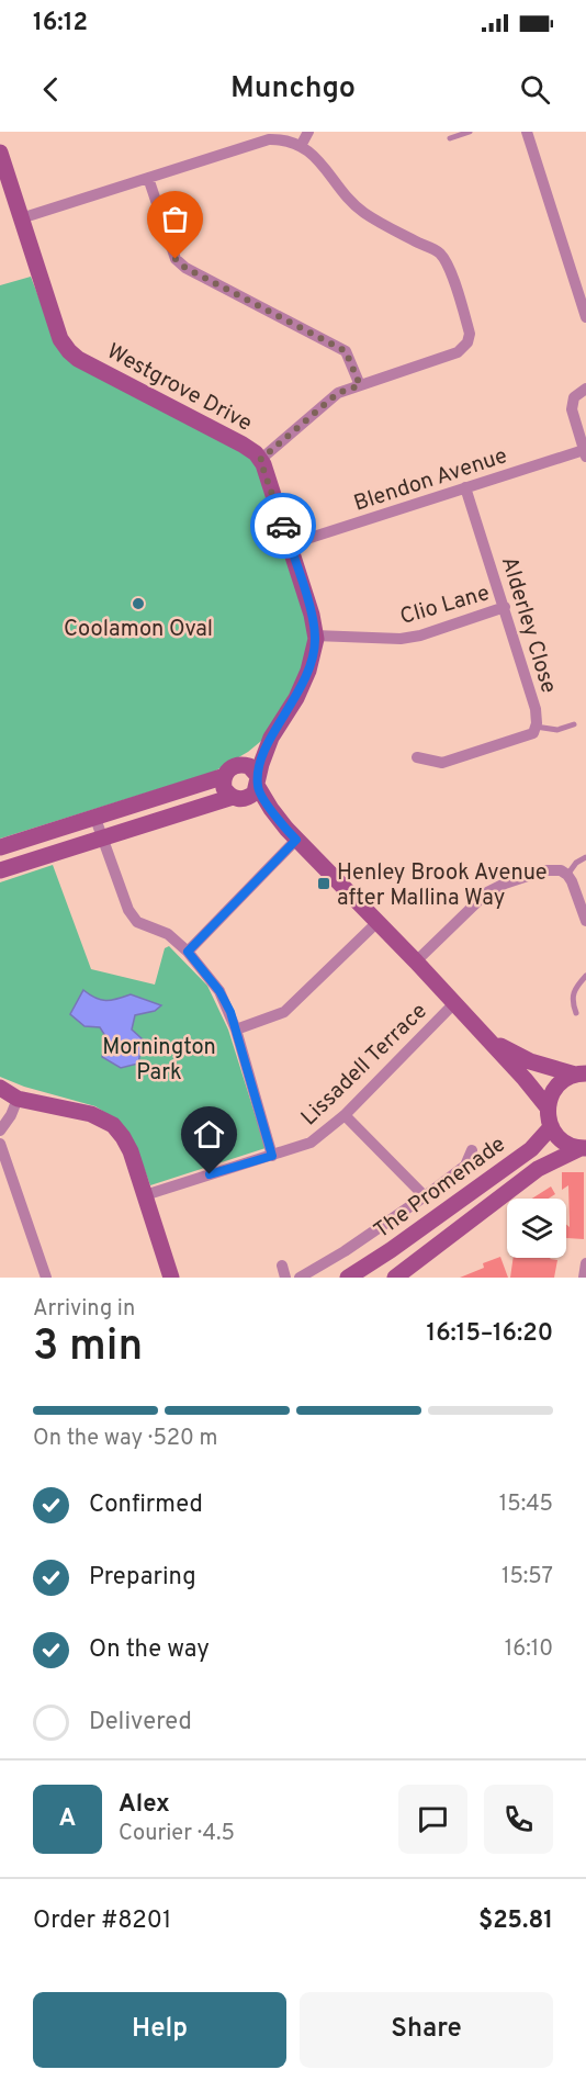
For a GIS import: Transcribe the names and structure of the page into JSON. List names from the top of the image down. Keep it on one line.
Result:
{"streets":{"street":["Westgrove Drive","Blendon Avenue","Clio Lane","Alderley Close","Lissadell Terrace","The Promenade"]},"crossings":[["Westgrove Drive","Blendon Avenue"],["Westgrove Drive","Clio Lane"],["Blendon Avenue","Alderley Close"],["Clio Lane","Alderley Close"]],"parks":["Mornington Park"],"places":{"other":["Coolamon Oval"],"transit":["Henley Brook Avenue after Mallina Way"]},"page":{"status":"16:12","header":"Munchgo","heading":["3 min","Arriving in","16:15–16:20"],"panel":["Alex","Courier · 4.5","Order #8201","$25.81"],"bar":"On the way · 520 m","list":[["Confirmed","15:45"],["Preparing","15:57"],["On the way","16:10"],"Delivered"],"round":"A","buttons":["Help","Share"]}}
